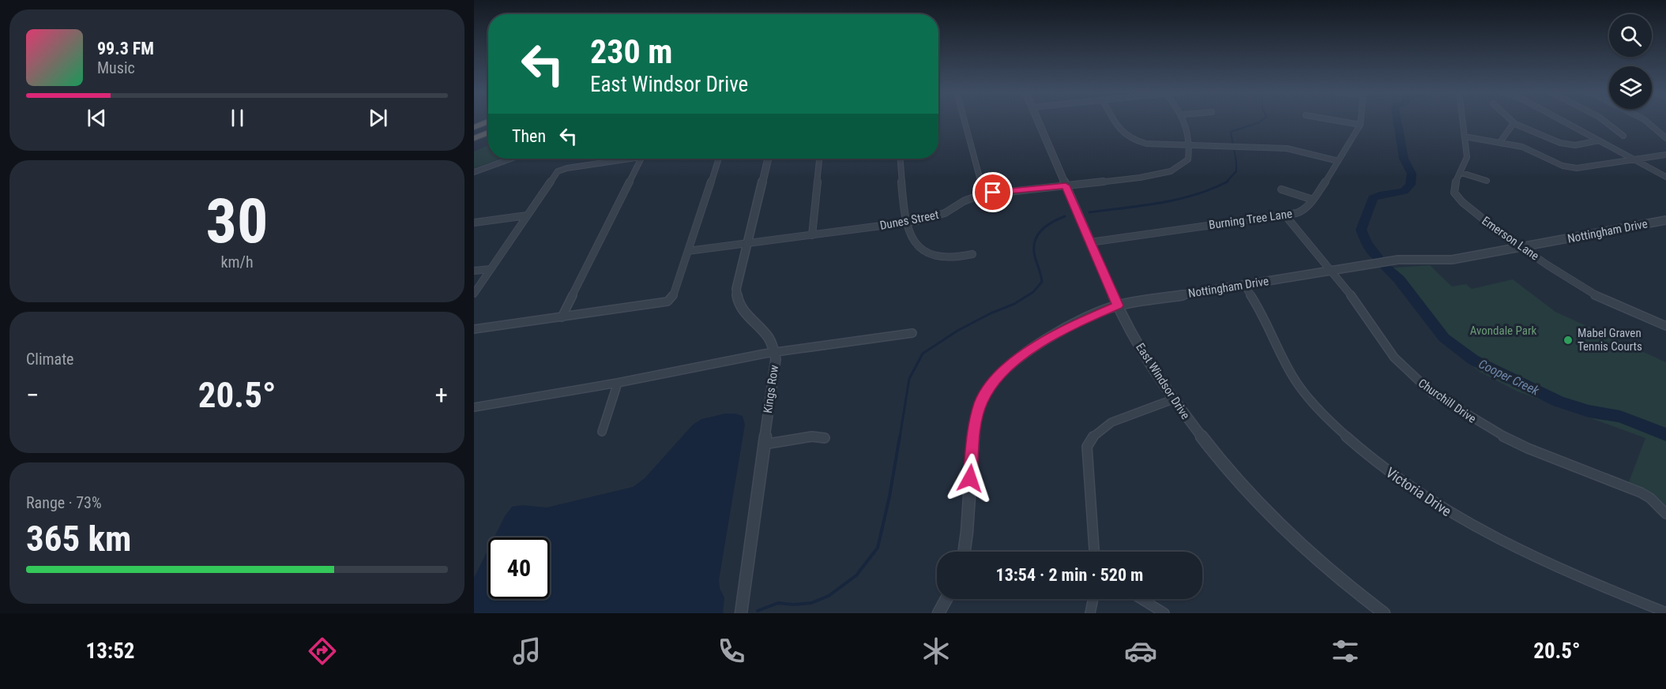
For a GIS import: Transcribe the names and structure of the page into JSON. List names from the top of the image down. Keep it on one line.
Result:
{"streets":{"street":["Burning Tree Lane","Dunes Street","Nottingham Drive","Emerson Lane","East Windsor Drive","Kings Row","Churchill Drive","Victoria Drive"]},"crossings":[["Burning Tree Lane","East Windsor Drive"],["Burning Tree Lane","Churchill Drive"],["Dunes Street","East Windsor Drive"],["Dunes Street","Kings Row"],["Nottingham Drive","Emerson Lane"],["Nottingham Drive","East Windsor Drive"],["Nottingham Drive","Churchill Drive"],["Nottingham Drive","Victoria Drive"]],"water":["Cooper Creek"],"parks":["Avondale Park"],"places":["Mabel Graven Tennis Courts"],"page":{"turn":["230 m","East Windsor Drive"],"song":["99.3 FM","Music"],"then":"Then","tile":[["30","km/h"],"Climate",["Range · 73%","365 km"]],"heat":["−","20.5°","+"],"limit":"40","trip":"13:54 · 2 min · 520 m","tabs":["13:52","20.5°"]}}
